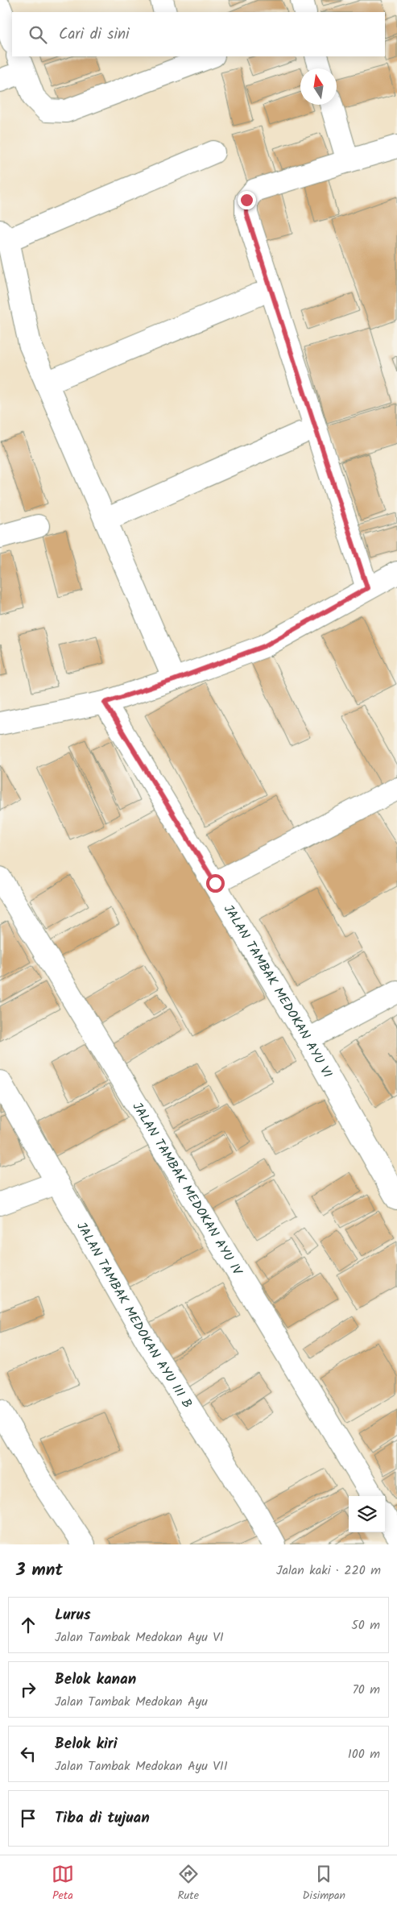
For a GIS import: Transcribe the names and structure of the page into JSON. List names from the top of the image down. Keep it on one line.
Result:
{"streets":{"street":["JALAN TAMBAK MEDOKAN AYU VI","JALAN TAMBAK MEDOKAN AYU IV","JALAN TAMBAK MEDOKAN AYU III B"]},"north":"top","page":{"search":"Cari di sini","heading":["3 mnt","Jalan kaki · 220 m"],"list":[["Lurus","Jalan Tambak Medokan Ayu VI","50 m"],["Belok kanan","Jalan Tambak Medokan Ayu","70 m"],["Belok kiri","Jalan Tambak Medokan Ayu VII","100 m"],"Tiba di tujuan"],"nav":["Peta","Rute","Disimpan"]}}
